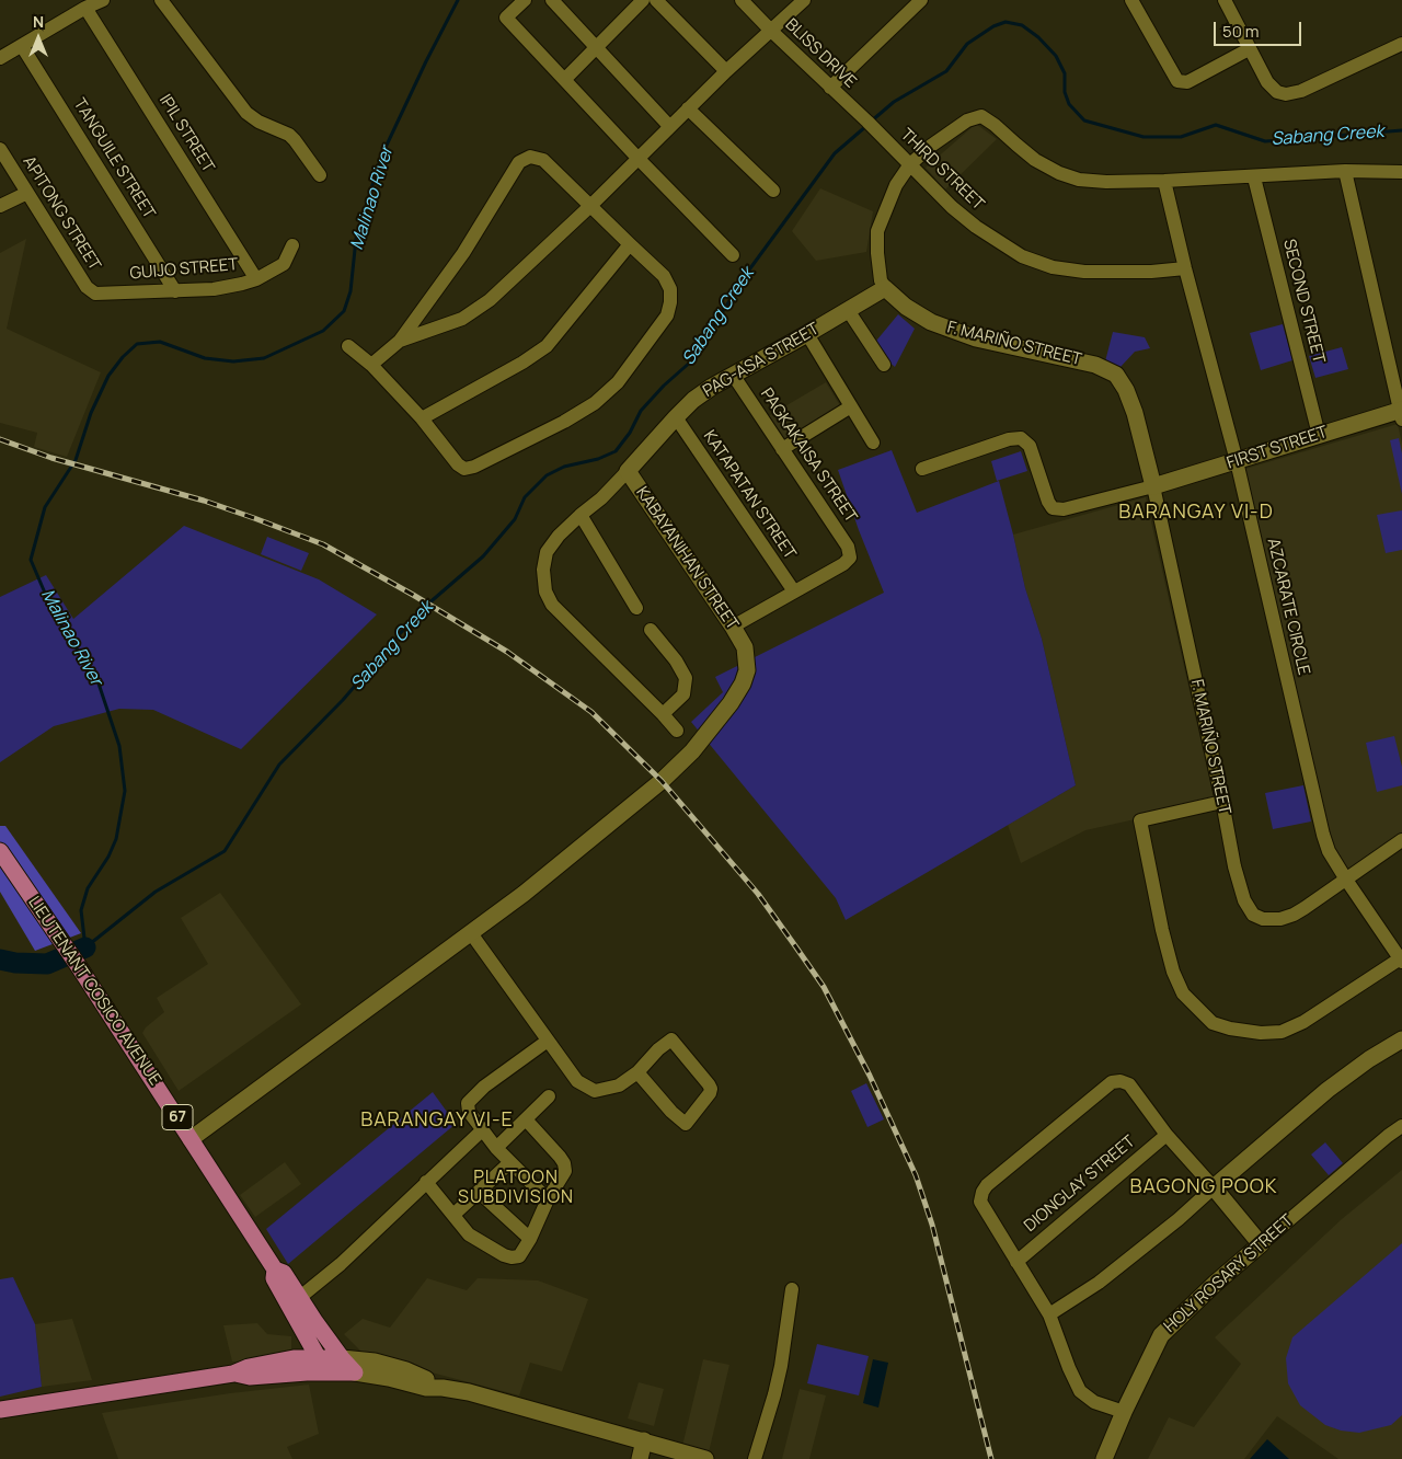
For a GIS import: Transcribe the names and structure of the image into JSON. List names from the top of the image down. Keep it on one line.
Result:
{"streets":{"main road":["LIEUTENANT COSICO AVENUE","67"],"street":["BLISS DRIVE","IPIL STREET","TANGUILE STREET","THIRD STREET","APITONG STREET","GUIJO STREET","SECOND STREET","F. MARIÑO STREET","PAG-ASA STREET","FIRST STREET","PAGKAKAISA STREET","KATAPATAN STREET","KABAYANIHAN STREET","AZCARATE CIRCLE","DIONGLAY STREET","HOLY ROSARY STREET"]},"crossings":[["BLISS DRIVE","THIRD STREET"],["IPIL STREET","GUIJO STREET"],["TANGUILE STREET","GUIJO STREET"],["THIRD STREET","AZCARATE CIRCLE"],["APITONG STREET","GUIJO STREET"],["SECOND STREET","FIRST STREET"],["F. MARIÑO STREET","PAG-ASA STREET"],["F. MARIÑO STREET","FIRST STREET"],["F. MARIÑO STREET","AZCARATE CIRCLE"],["PAG-ASA STREET","PAGKAKAISA STREET"],["PAG-ASA STREET","KATAPATAN STREET"],["PAG-ASA STREET","KABAYANIHAN STREET"],["FIRST STREET","AZCARATE CIRCLE"],["PAGKAKAISA STREET","KATAPATAN STREET"]],"districts":["BARANGAY VI-D","BARANGAY VI-E","PLATOON SUBDIVISION","BAGONG POOK"],"water":["Sabang Creek","Malinao River"],"scale_bar":"50 m","north":"top"}
